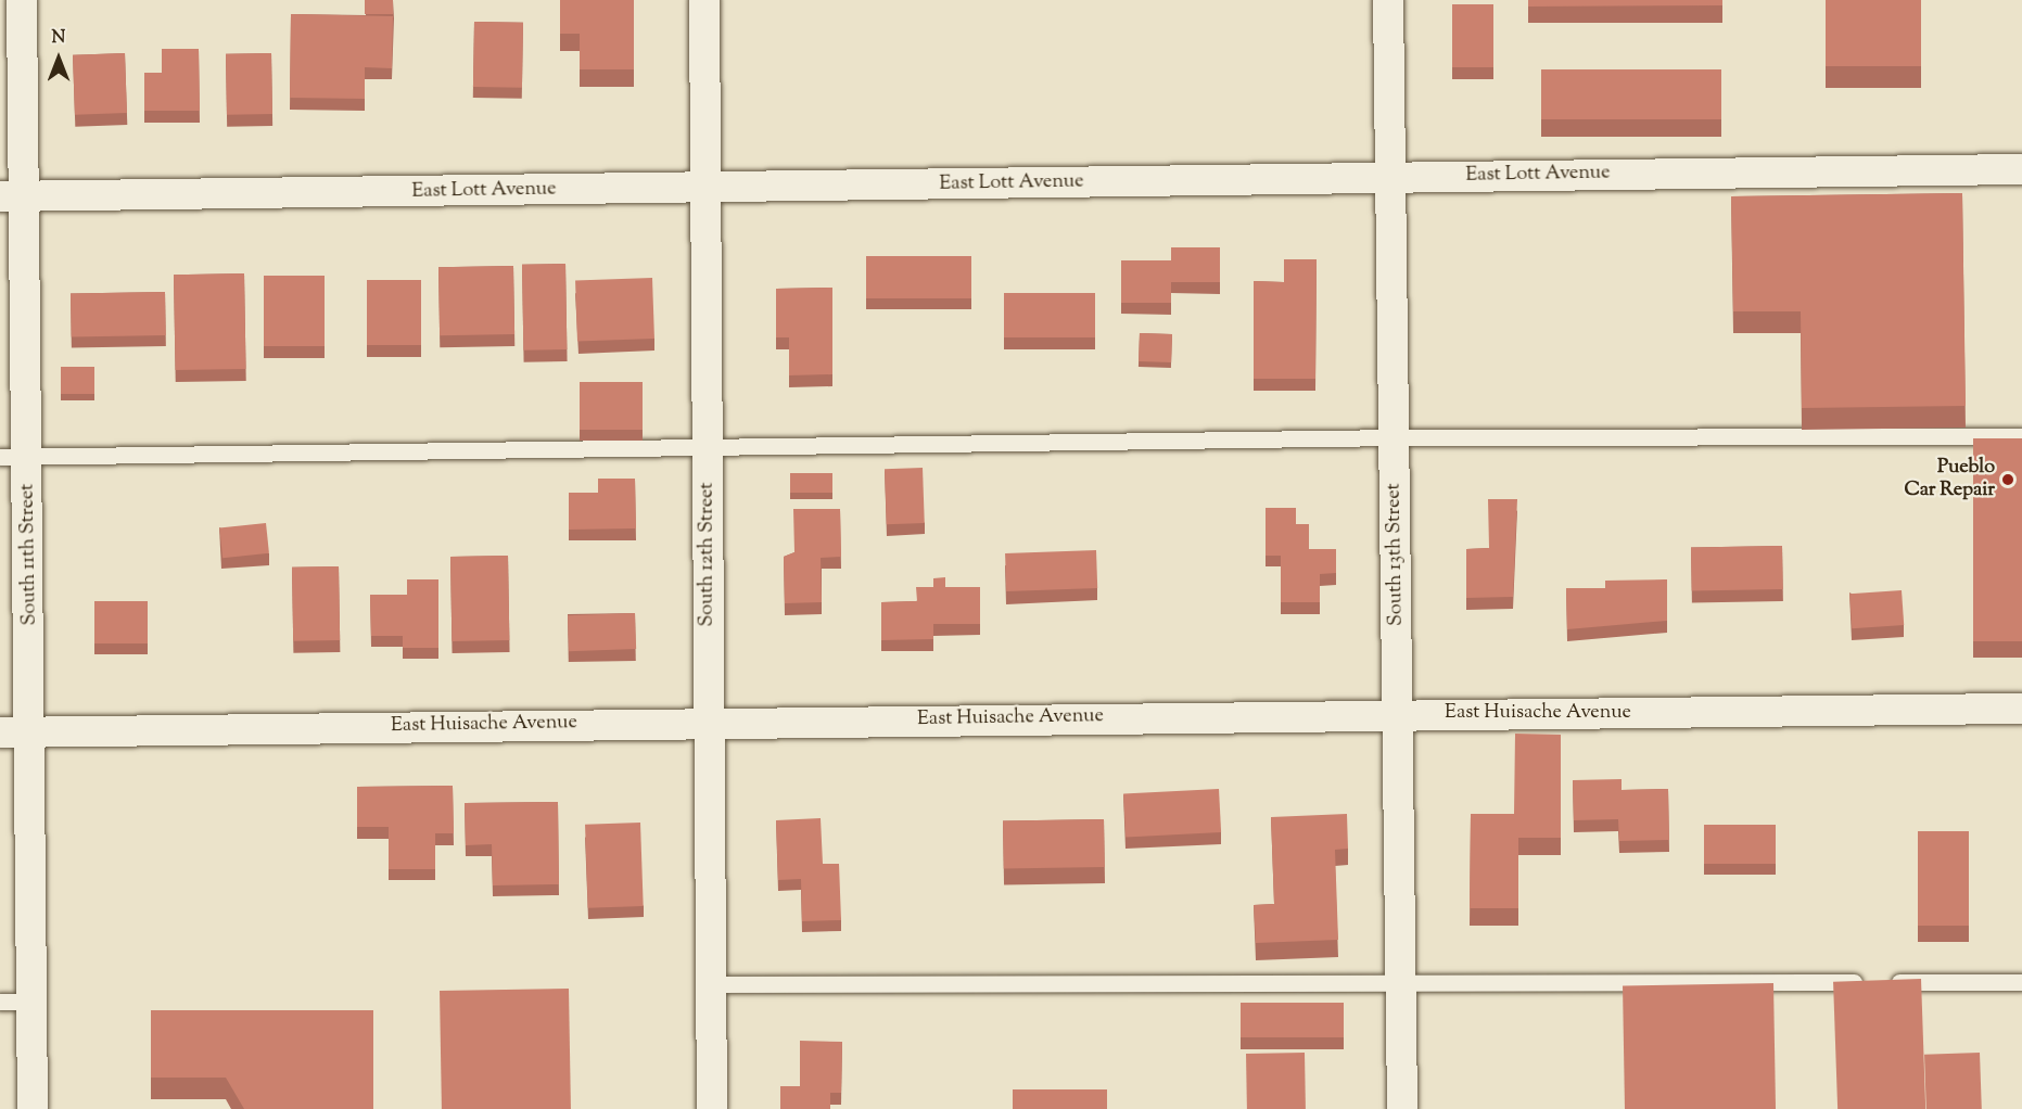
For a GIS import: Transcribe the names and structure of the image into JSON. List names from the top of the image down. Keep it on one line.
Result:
{"streets":{"street":["East Lott Avenue","South 11th Street","South 12th Street","South 13th Street","East Huisache Avenue"]},"crossings":[["East Lott Avenue","South 11th Street"],["East Lott Avenue","South 12th Street"],["East Lott Avenue","South 13th Street"],["South 11th Street","East Huisache Avenue"],["South 12th Street","East Huisache Avenue"],["South 13th Street","East Huisache Avenue"]],"places":["Pueblo Car Repair"],"north":"top"}
